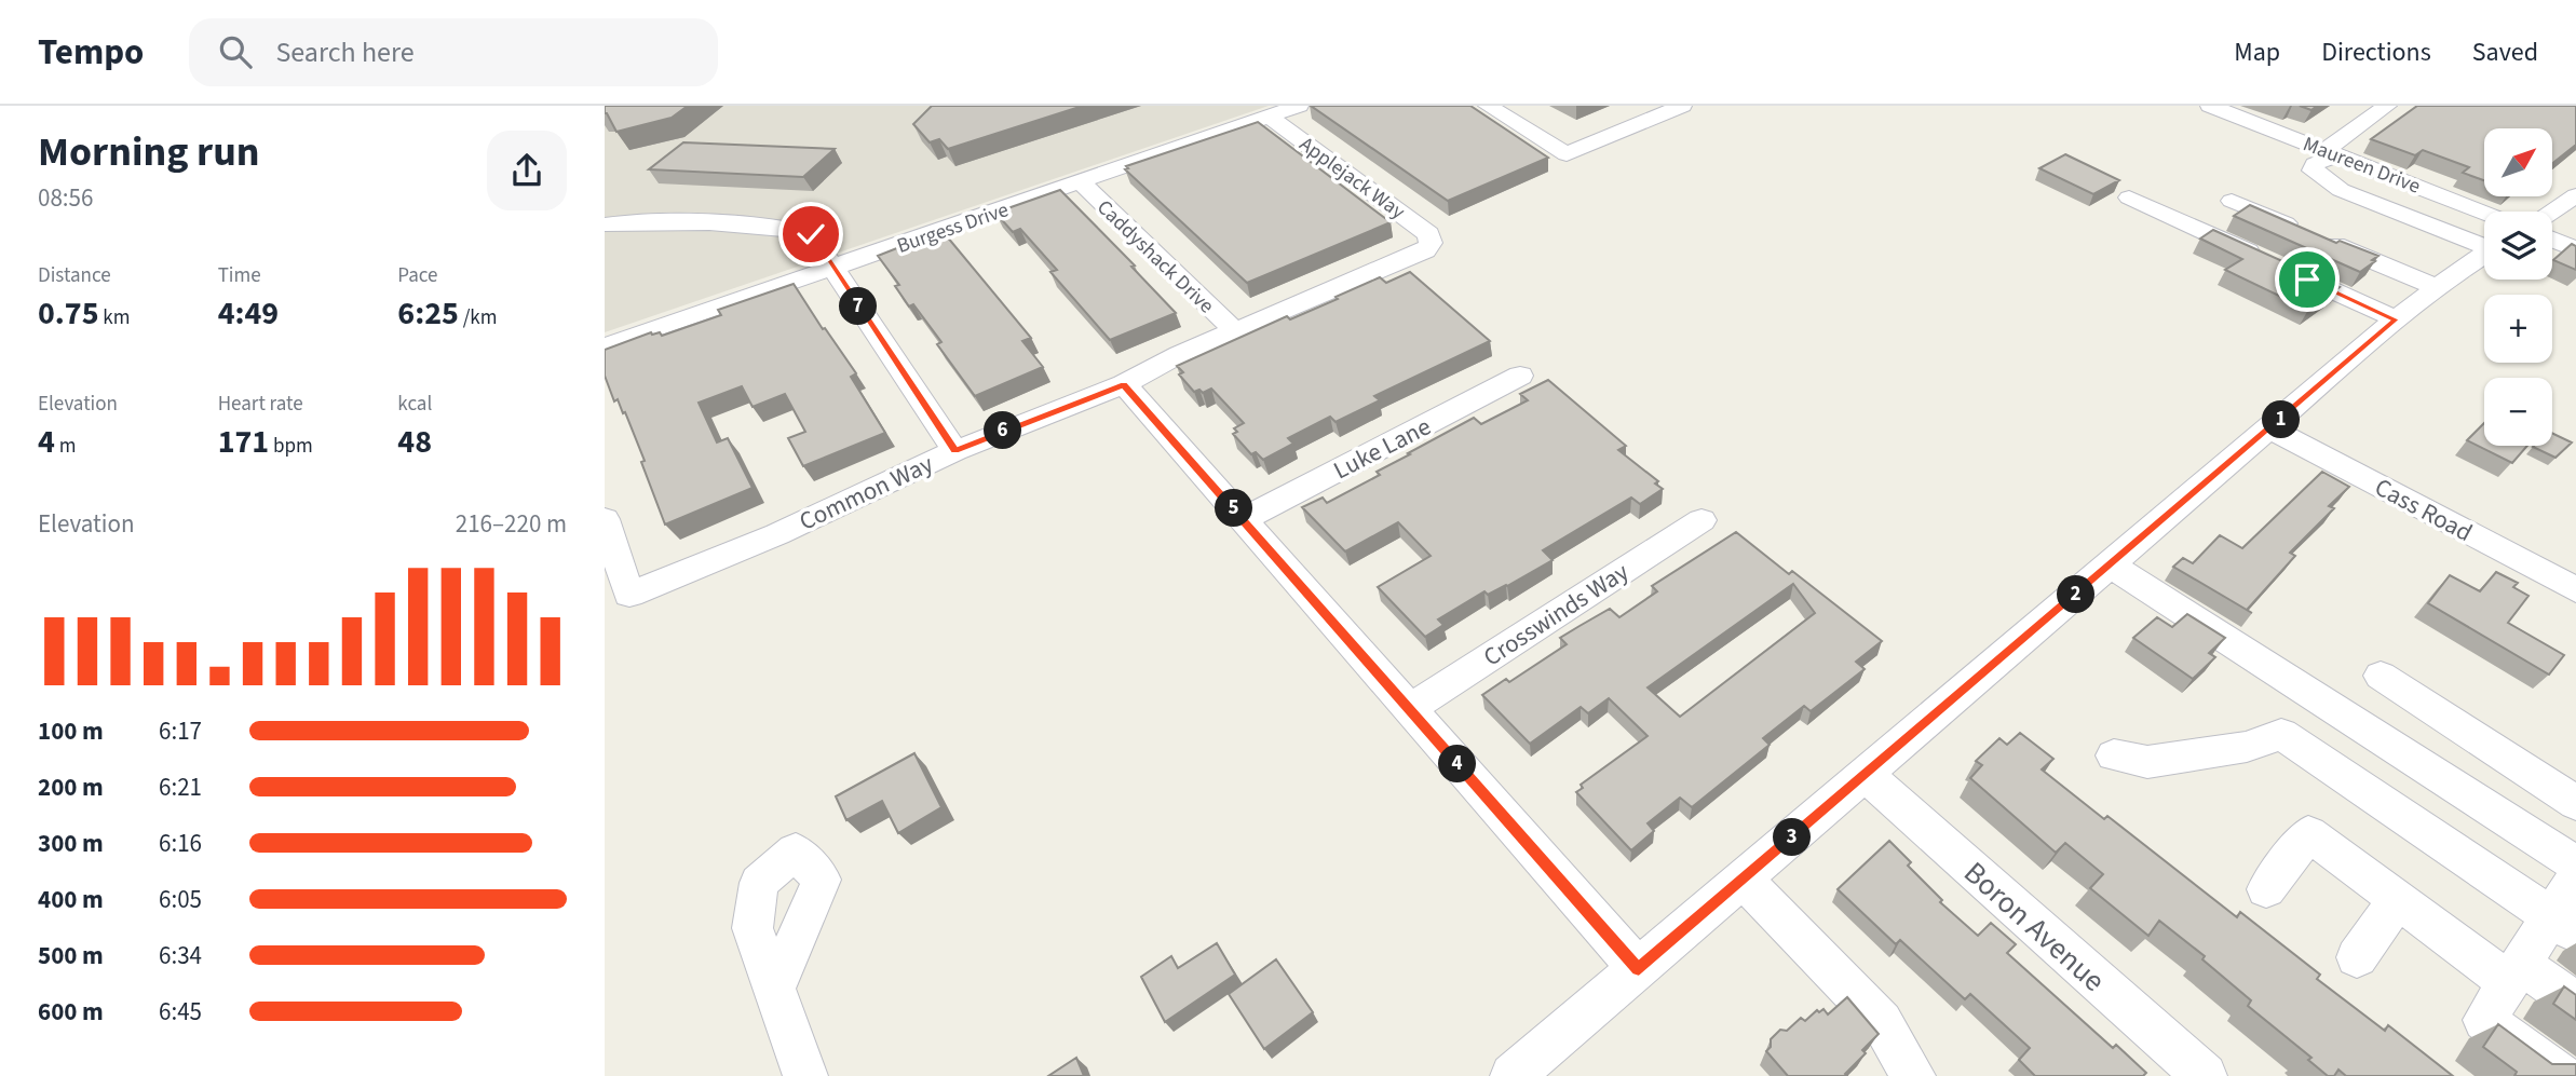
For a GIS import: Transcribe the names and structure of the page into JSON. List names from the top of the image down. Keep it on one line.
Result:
{"streets":{"street":["Maureen Drive","Applejack Way","Burgess Drive","Caddyshack Drive","Luke Lane","Common Way","Cass Road","Crosswinds Way","Boron Avenue"]},"crossings":[["Applejack Way","Burgess Drive"],["Applejack Way","Common Way"],["Burgess Drive","Caddyshack Drive"],["Caddyshack Drive","Common Way"]],"north":"top right","page":{"header":"Tempo","search":"Search here","nav":["Map","Directions","Saved"],"heading":["Morning run","08:56"],"map_buttons":["+","−"],"stats":[["Distance","0.75 km"],["Time","4:49"],["Pace","6:25 /km"],["Elevation","4 m"],["Heart rate","171 bpm"],["kcal","48"]],"pins":["7","1","6","5","2","4","3"],"chart":["Elevation","216–220 m"],"list":[{"name":"100 m","note":"6:17"},{"name":"200 m","note":"6:21"},{"name":"300 m","note":"6:16"},{"name":"400 m","note":"6:05"},{"name":"500 m","note":"6:34"},{"name":"600 m","note":"6:45"}]}}
